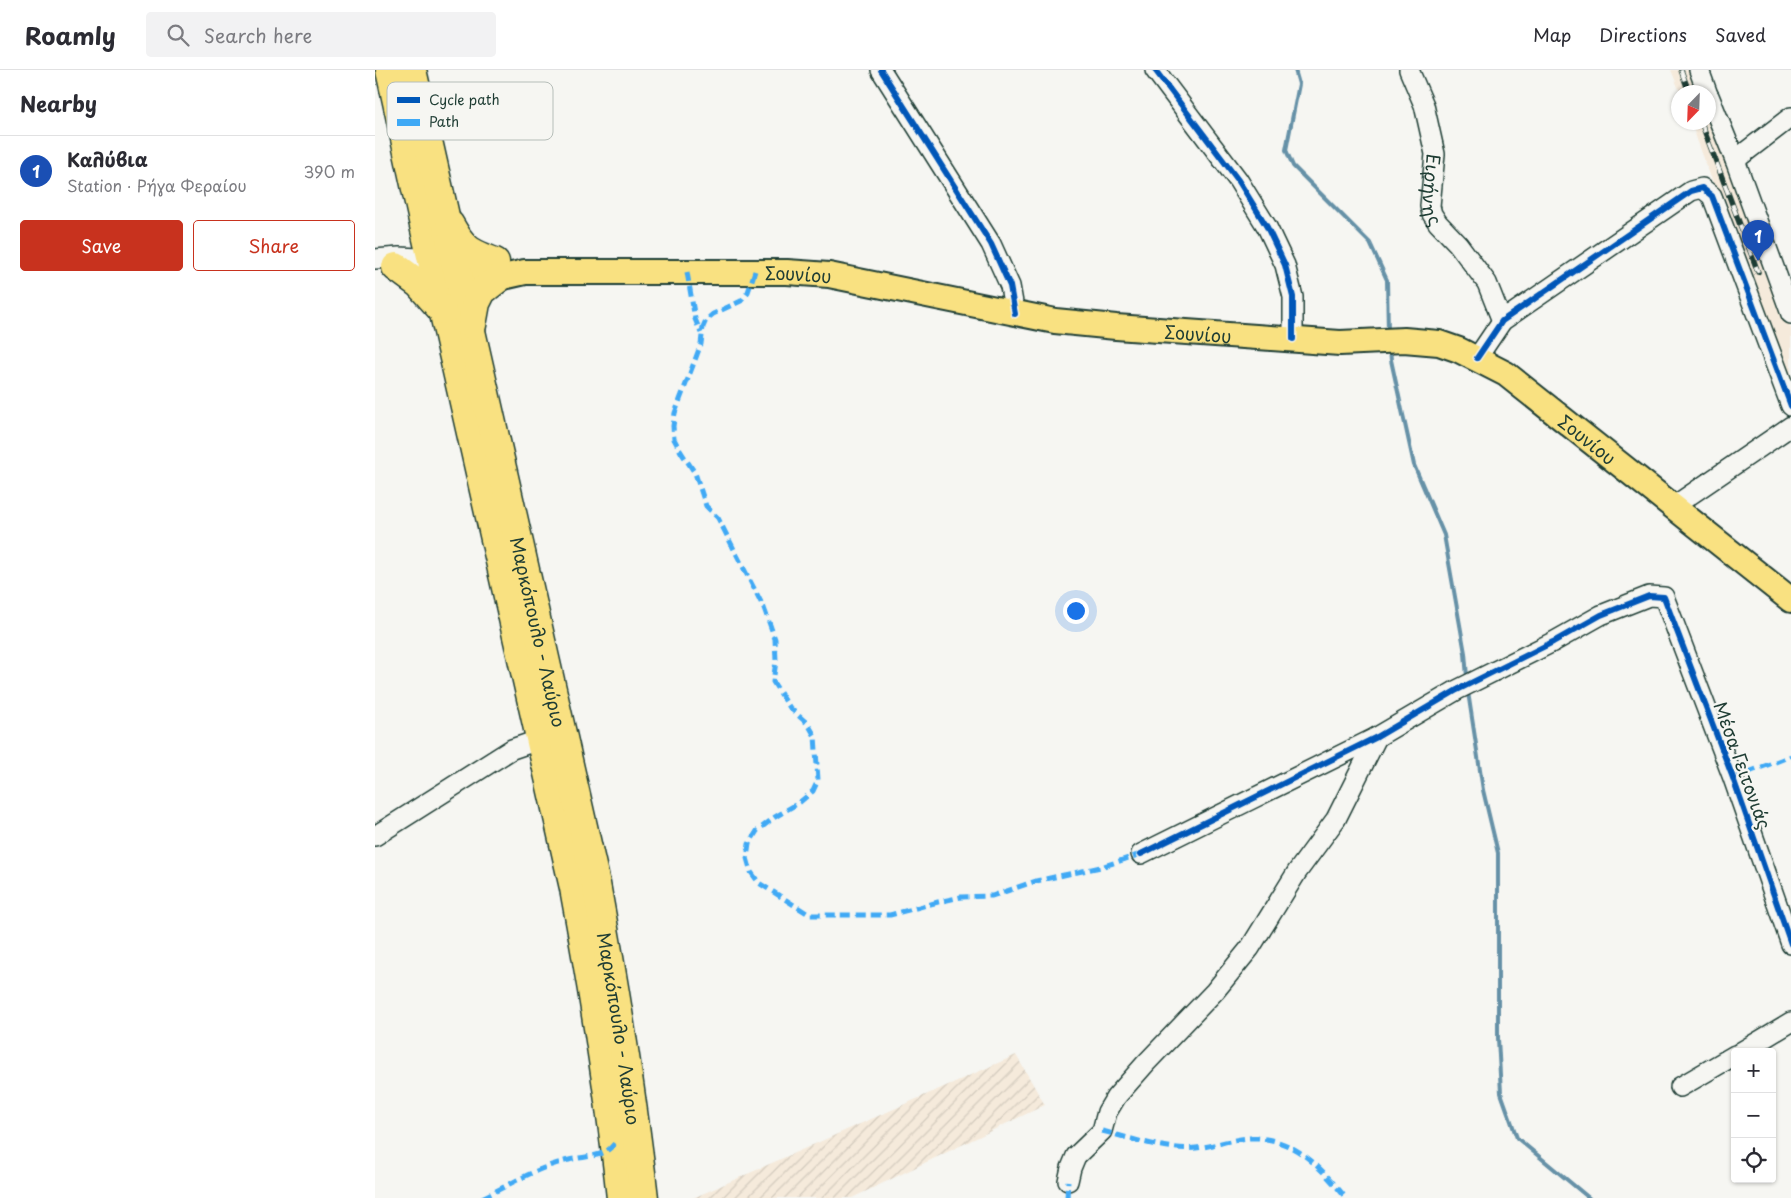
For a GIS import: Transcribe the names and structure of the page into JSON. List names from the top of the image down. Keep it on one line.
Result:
{"streets":{"highway":["Μαρκόπουλο - Λαύριο"],"main road":["Σουνίου"],"street":["Ειρήνης","Μέσα Γειτονιάς"]},"crossings":[["Σουνίου","Μαρκόπουλο - Λαύριο"]],"legend":["Cycle path","Path"],"north":"bottom left","page":{"header":"Roamly","search":"Search here","nav":["Map","Directions","Saved"],"heading":"Nearby","list":[{"mark":"1","name":"Καλύβια","note":"Station · Ρήγα Φεραίου","value":"390 m"}],"buttons":["Save","Share"],"pins":"1","map_buttons":["+","−"]}}
